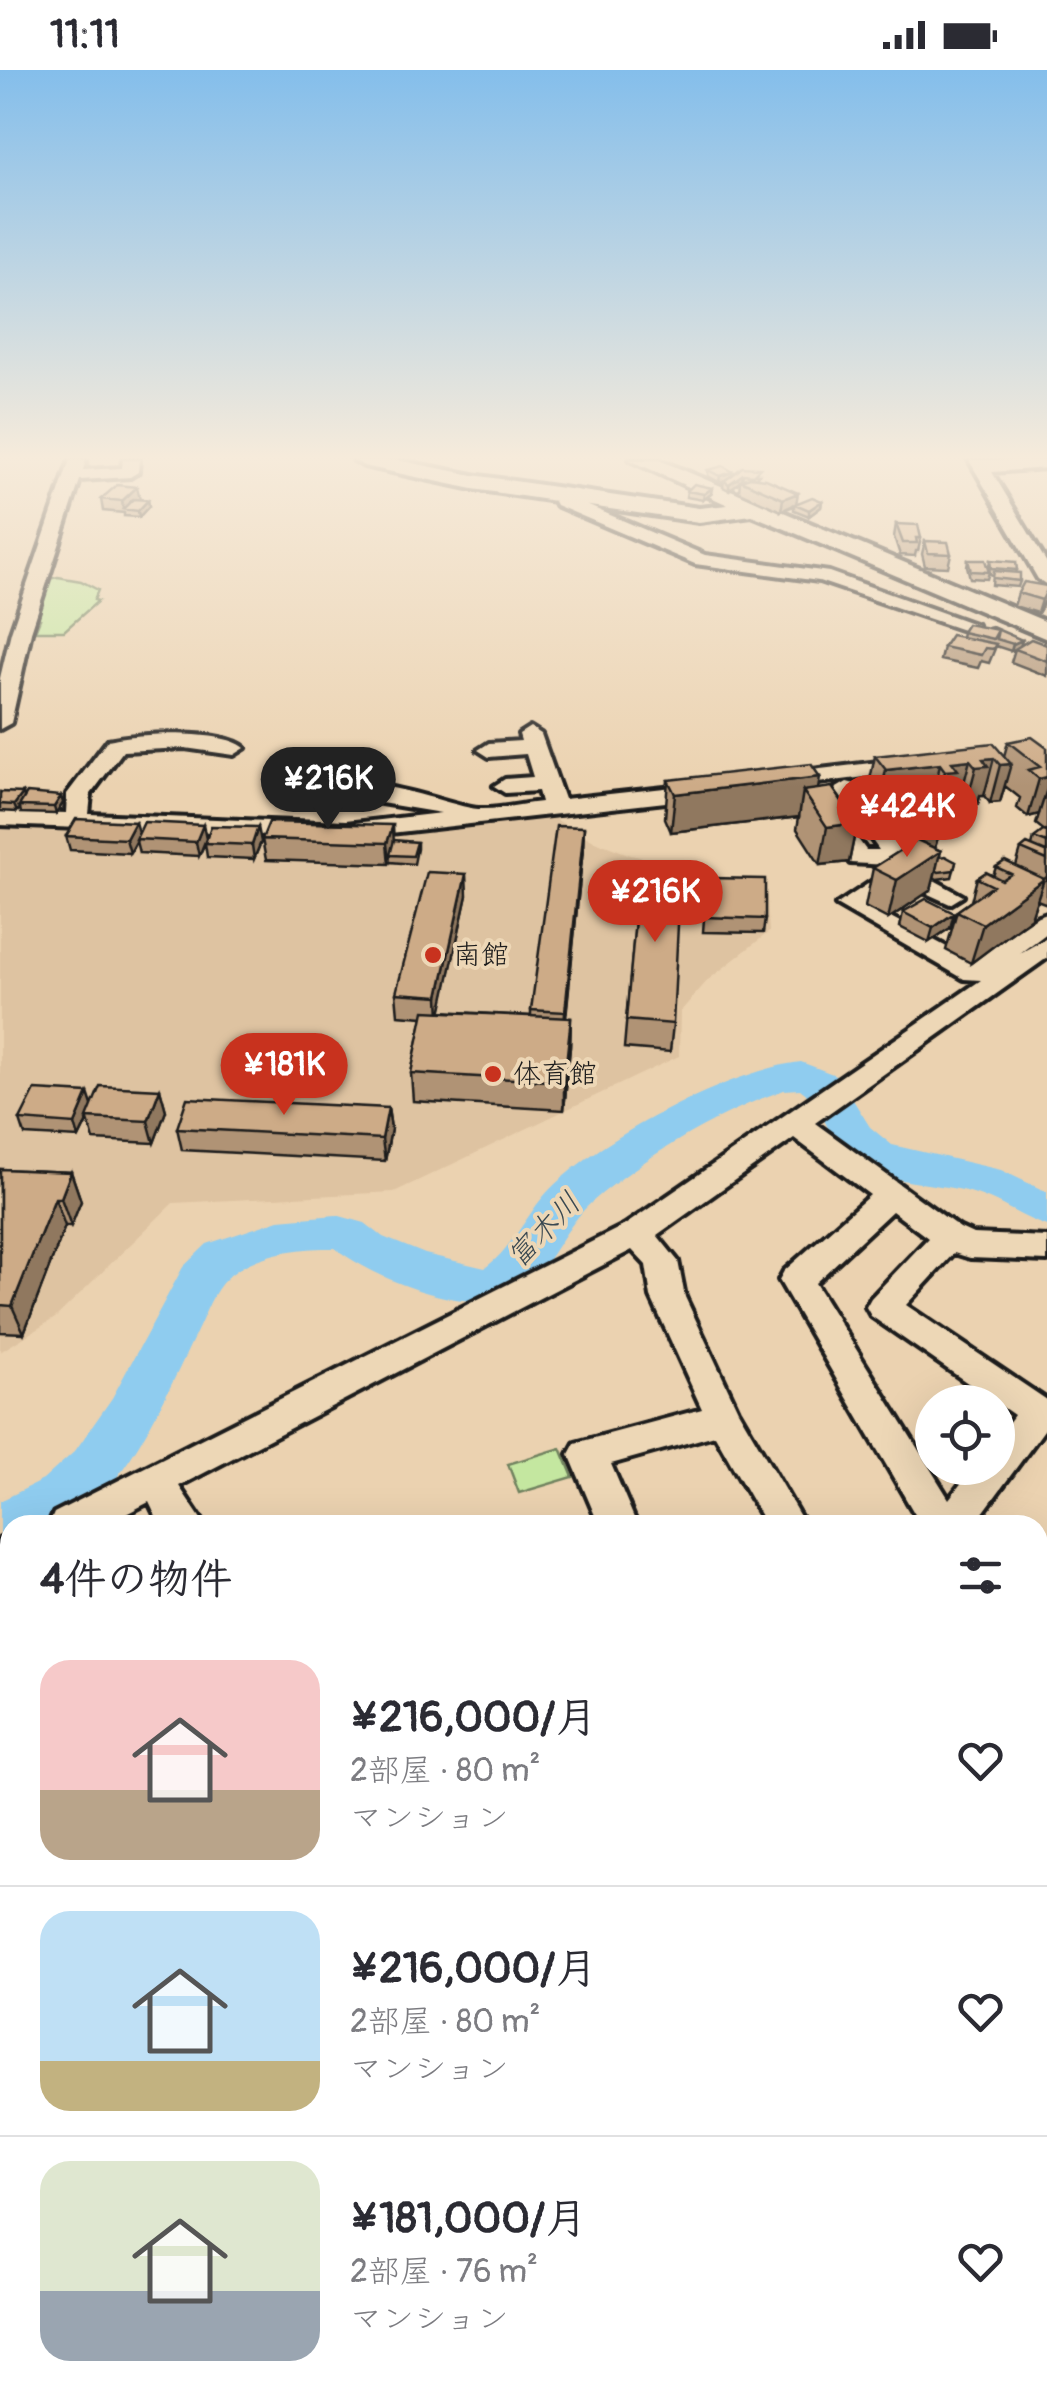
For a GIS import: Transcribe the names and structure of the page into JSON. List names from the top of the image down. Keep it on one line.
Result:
{"water":["富木川"],"places":["南館","体育館"],"page":{"status":"11:11","price":["¥216K","¥424K","¥216K","¥181K"],"heading":"4件の物件","list":[{"name":"¥216,000/月","note":"2部屋 · 80 m² · マンション"},{"name":"¥216,000/月","note":"2部屋 · 80 m² · マンション"},{"name":"¥181,000/月","note":"2部屋 · 76 m² · マンション"}]}}
